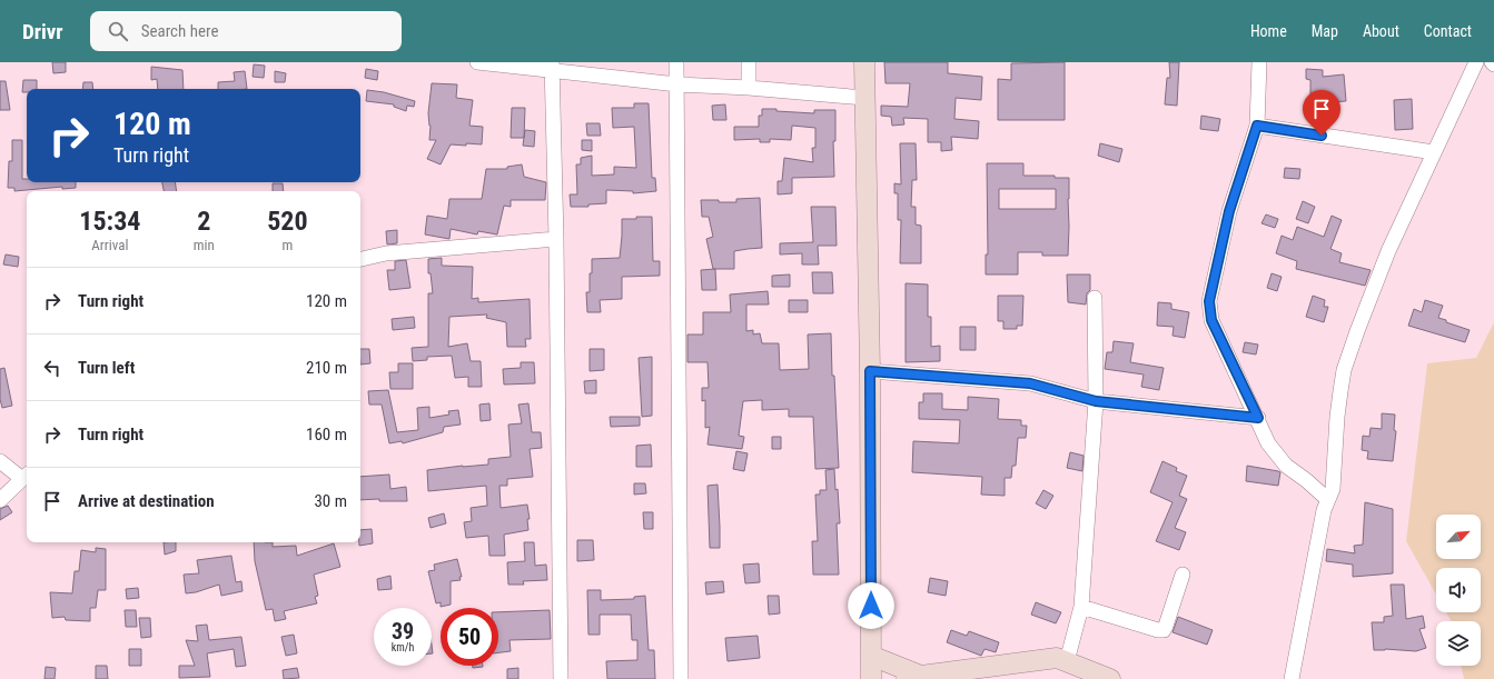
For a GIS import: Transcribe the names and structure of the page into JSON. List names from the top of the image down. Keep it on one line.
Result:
{"north":"top right","page":{"header":"Drivr","search":"Search here","nav":["Home","Map","About","Contact"],"turn":["120 m","Turn right"],"eta":["15:34","Arrival","2","min","520","m"],"list":[{"name":"Turn right","value":"120 m"},{"name":"Turn left","value":"210 m"},{"name":"Turn right","value":"160 m"},{"name":"Arrive at destination","value":"30 m"}],"speed":"39 km/h","limit":"50"}}
